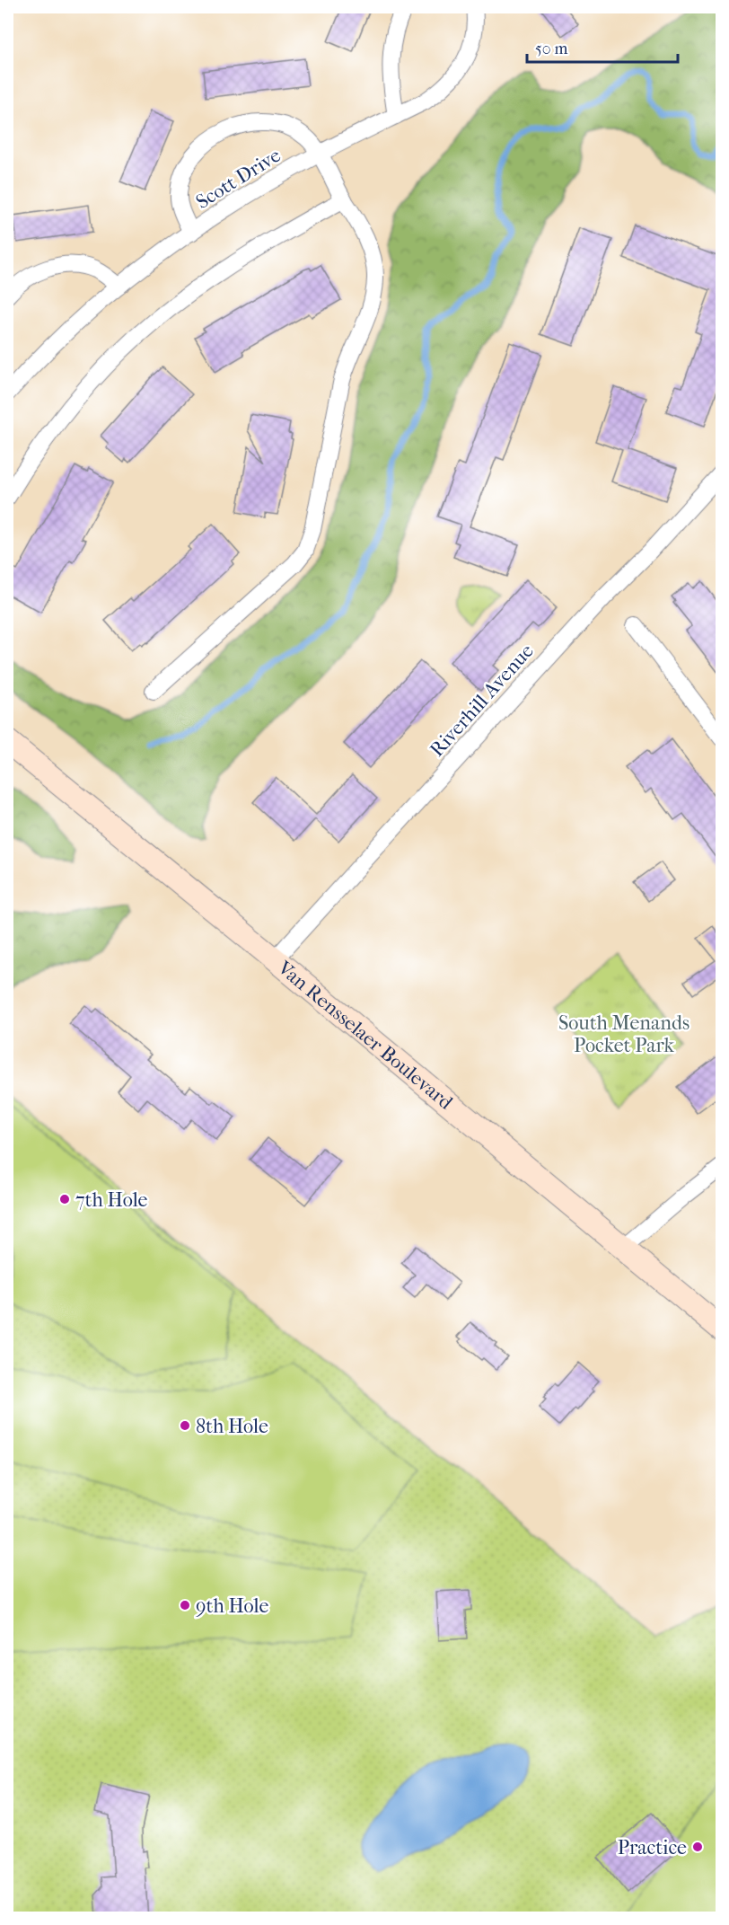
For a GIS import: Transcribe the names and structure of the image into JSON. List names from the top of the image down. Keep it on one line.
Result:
{"streets":{"main road":["Van Rensselaer Boulevard"],"street":["Scott Drive","Riverhill Avenue"]},"crossings":[["Riverhill Avenue","Van Rensselaer Boulevard"]],"parks":["South Menands Pocket Park"],"places":["7th Hole","8th Hole","9th Hole","Practice"],"scale_bar":"50 m"}
